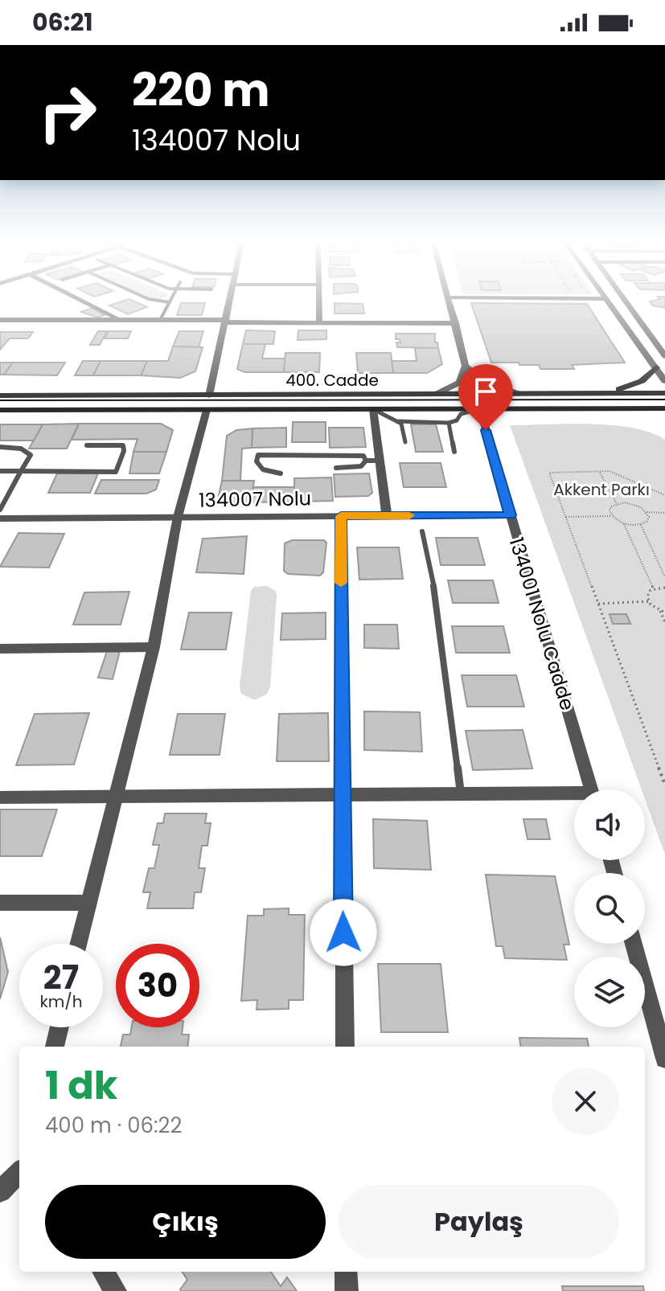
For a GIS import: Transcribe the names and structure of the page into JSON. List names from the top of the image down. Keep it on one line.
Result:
{"streets":{"main road":["400. Cadde"],"street":["134007 Nolu","134001 Nolu Cadde"]},"crossings":[["400. Cadde","134001 Nolu Cadde"],["134007 Nolu","134001 Nolu Cadde"]],"parks":["Akkent Parkı"],"page":{"status":"06:21","turn":["220 m","134007 Nolu"],"speed":"27 km/h","limit":"30","heading":["1 dk","400 m · 06:22"],"buttons":["Çıkış","Paylaş"]}}
